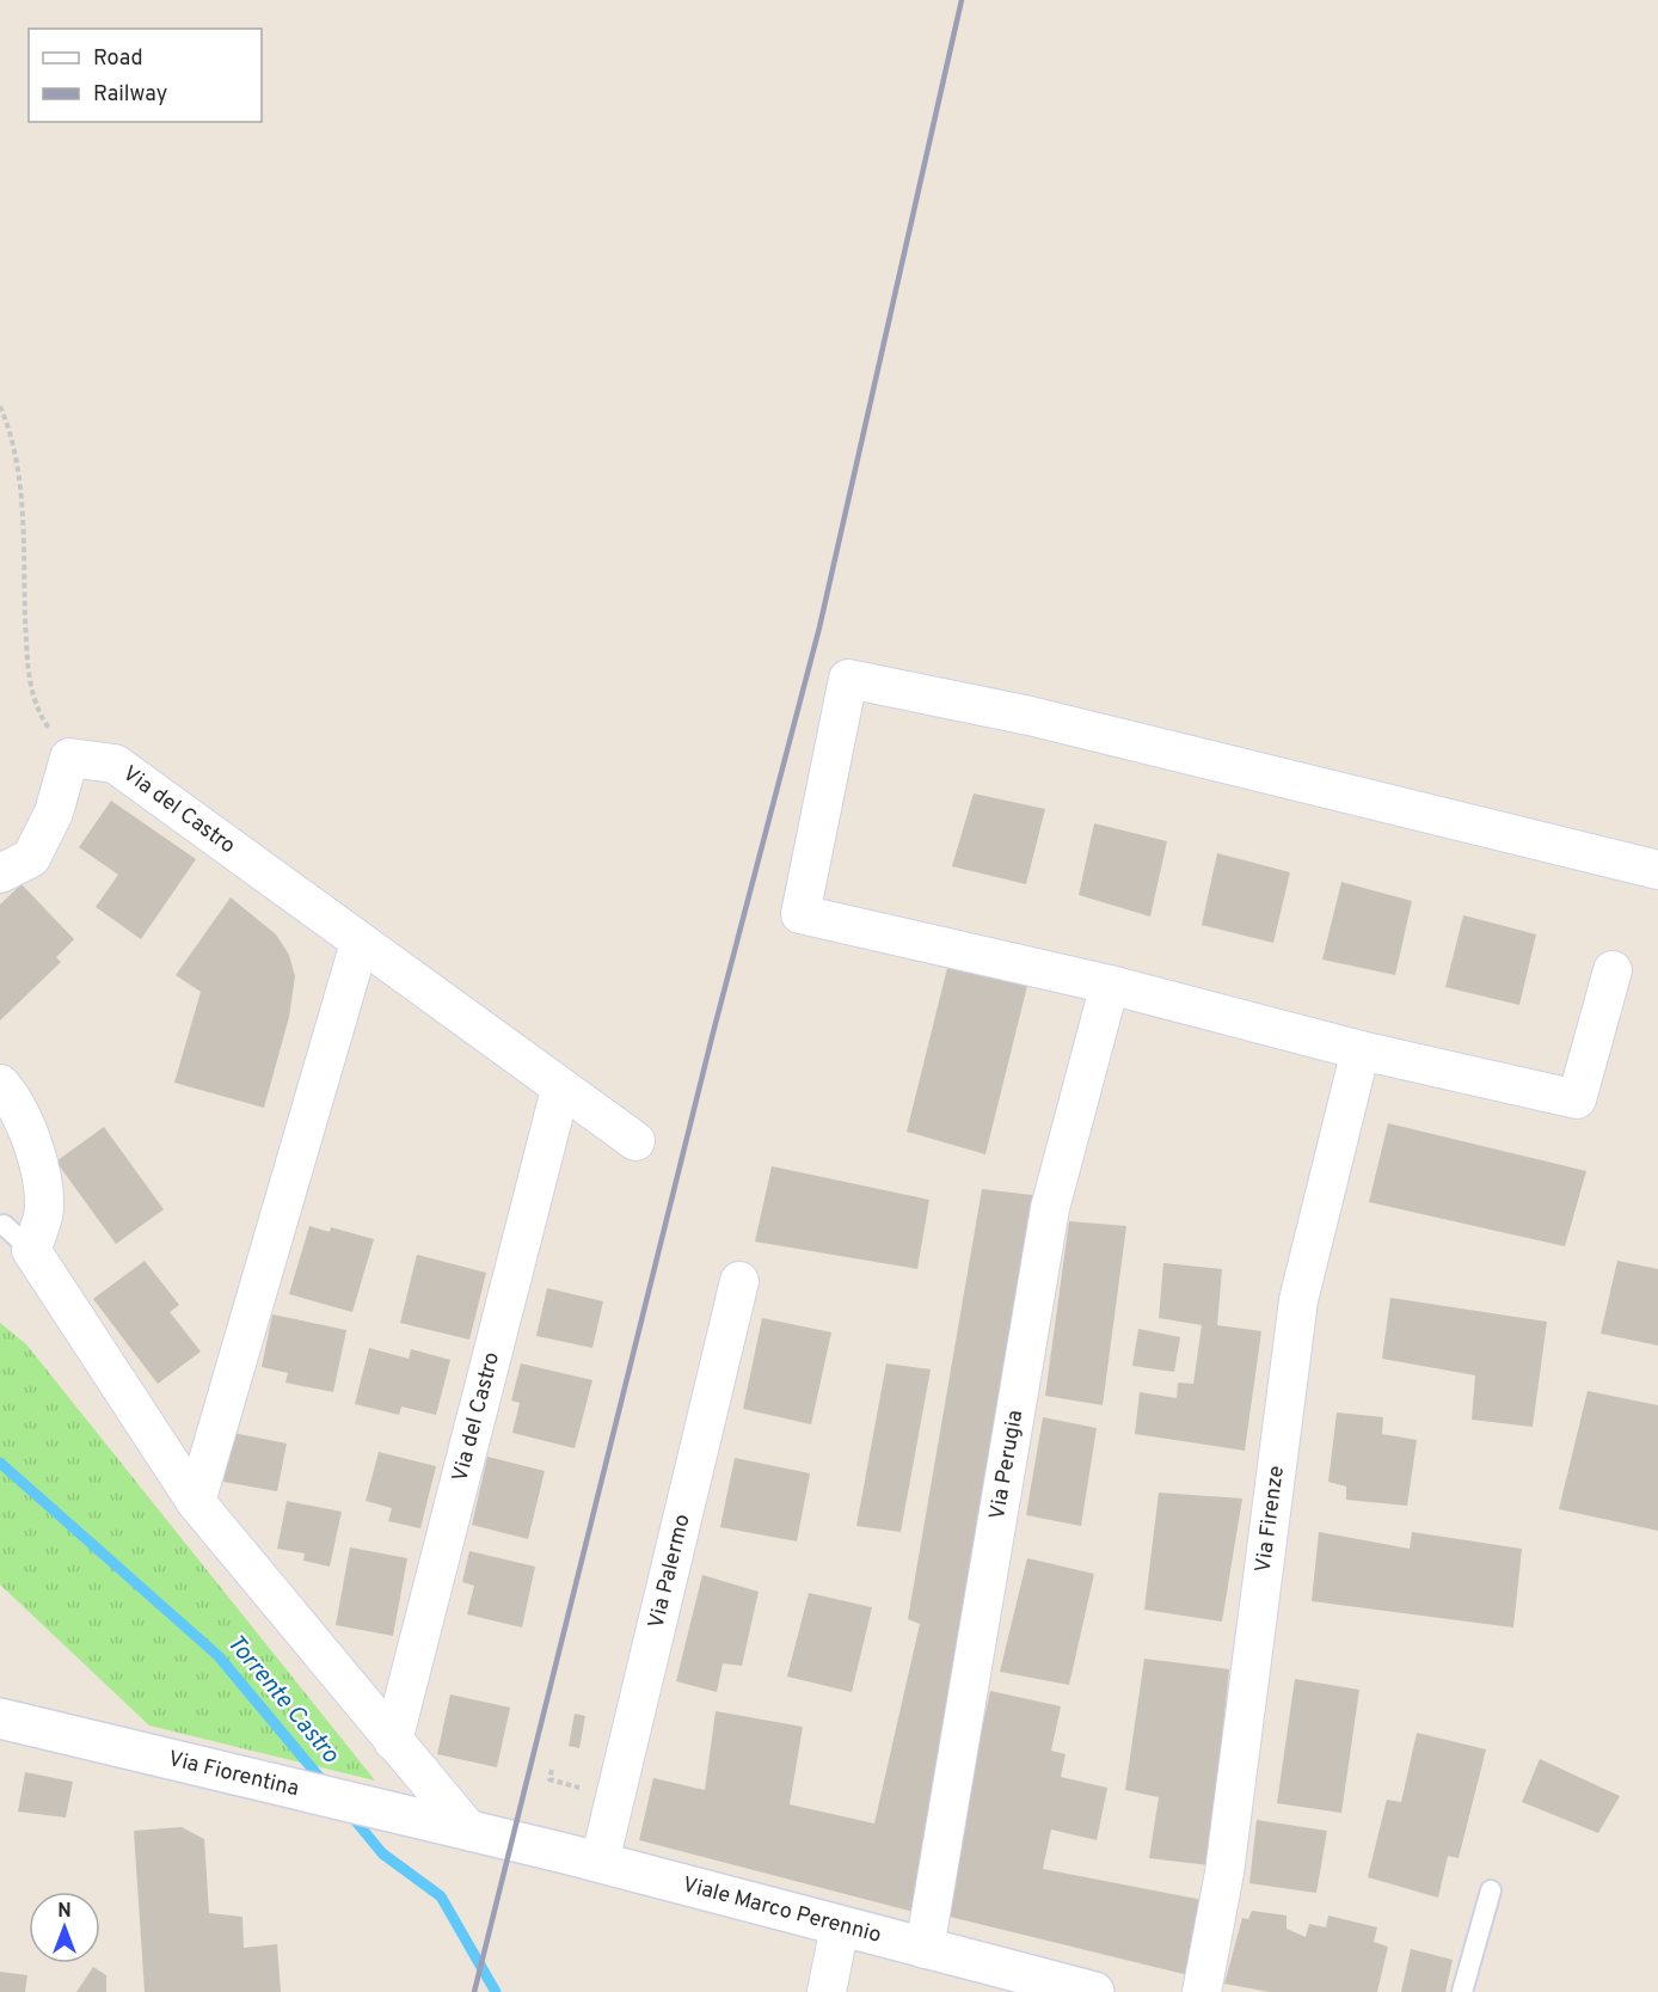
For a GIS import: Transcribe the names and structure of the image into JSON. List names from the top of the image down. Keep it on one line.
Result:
{"streets":{"main road":["Via Fiorentina","Viale Marco Perennio"],"street":["Via del Castro","Via Perugia","Via Firenze","Via Palermo"]},"crossings":[["Via Perugia","Viale Marco Perennio"],["Via Palermo","Viale Marco Perennio"],["Via Fiorentina","Viale Marco Perennio"]],"water":["Torrente Castro"],"legend":["Road","Railway"],"north":"top"}
